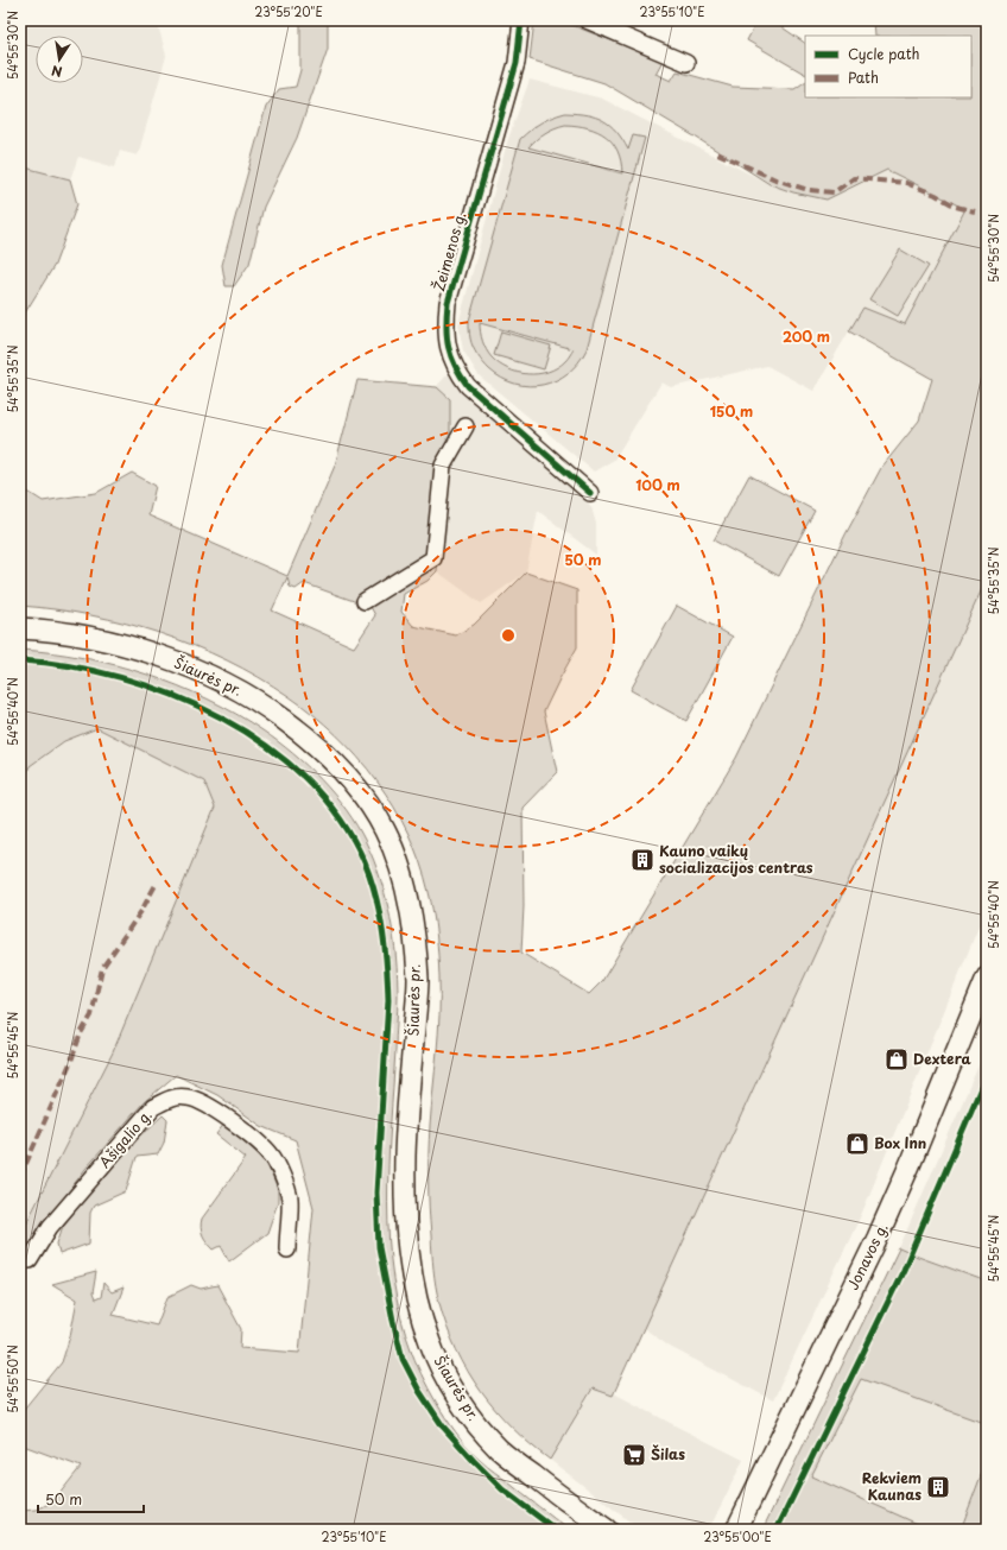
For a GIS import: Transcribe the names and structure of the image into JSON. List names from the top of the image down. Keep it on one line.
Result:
{"streets":{"main road":["Šiaurės pr.","Jonavos g."],"street":["Žeimenos g.","Ašigalio g."]},"places":{"building":["Kauno vaikų socializacijos centras","Rekviem Kaunas"],"shop":["Dextera","Box Inn"],"supermarket":["Šilas"]},"legend":["Cycle path","Path"],"scale_bar":"50 m","north":"bottom","coordinates":["23°55'20\"E","23°55'10\"E","54°55'30\"N","54°55'35\"N","54°55'40\"N","54°55'45\"N","54°55'50\"N","23°55'00\"E"],"rings":["200 m","150 m","100 m","50 m"]}
